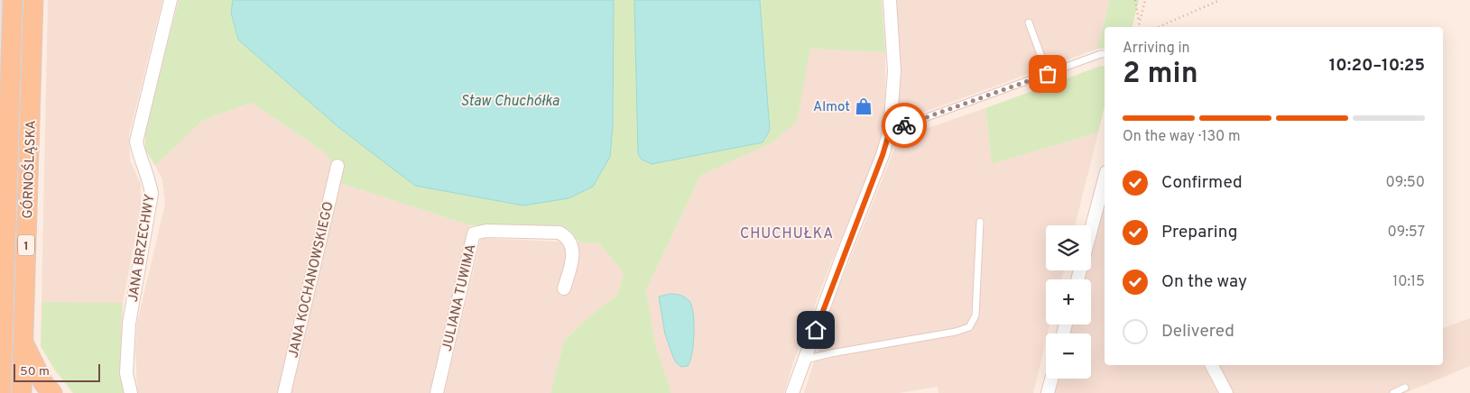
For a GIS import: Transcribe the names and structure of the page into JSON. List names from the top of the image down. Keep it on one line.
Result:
{"streets":{"main road":["GÓRNOŚLĄSKA","1"],"street":["JANA BRZECHWY","JANA KOCHANOWSKIEGO","JULIANA TUWIMA"]},"districts":["CHUCHUŁKA"],"water":["Staw Chuchółka"],"places":{"shop":["Almot"]},"scale_bar":"50 m","page":{"heading":["2 min","Arriving in","10:20–10:25"],"bar":"On the way · 130 m","list":[["Confirmed","09:50"],["Preparing","09:57"],["On the way","10:15"],"Delivered"],"map_buttons":["+","−"],"scale":"50 m"}}
